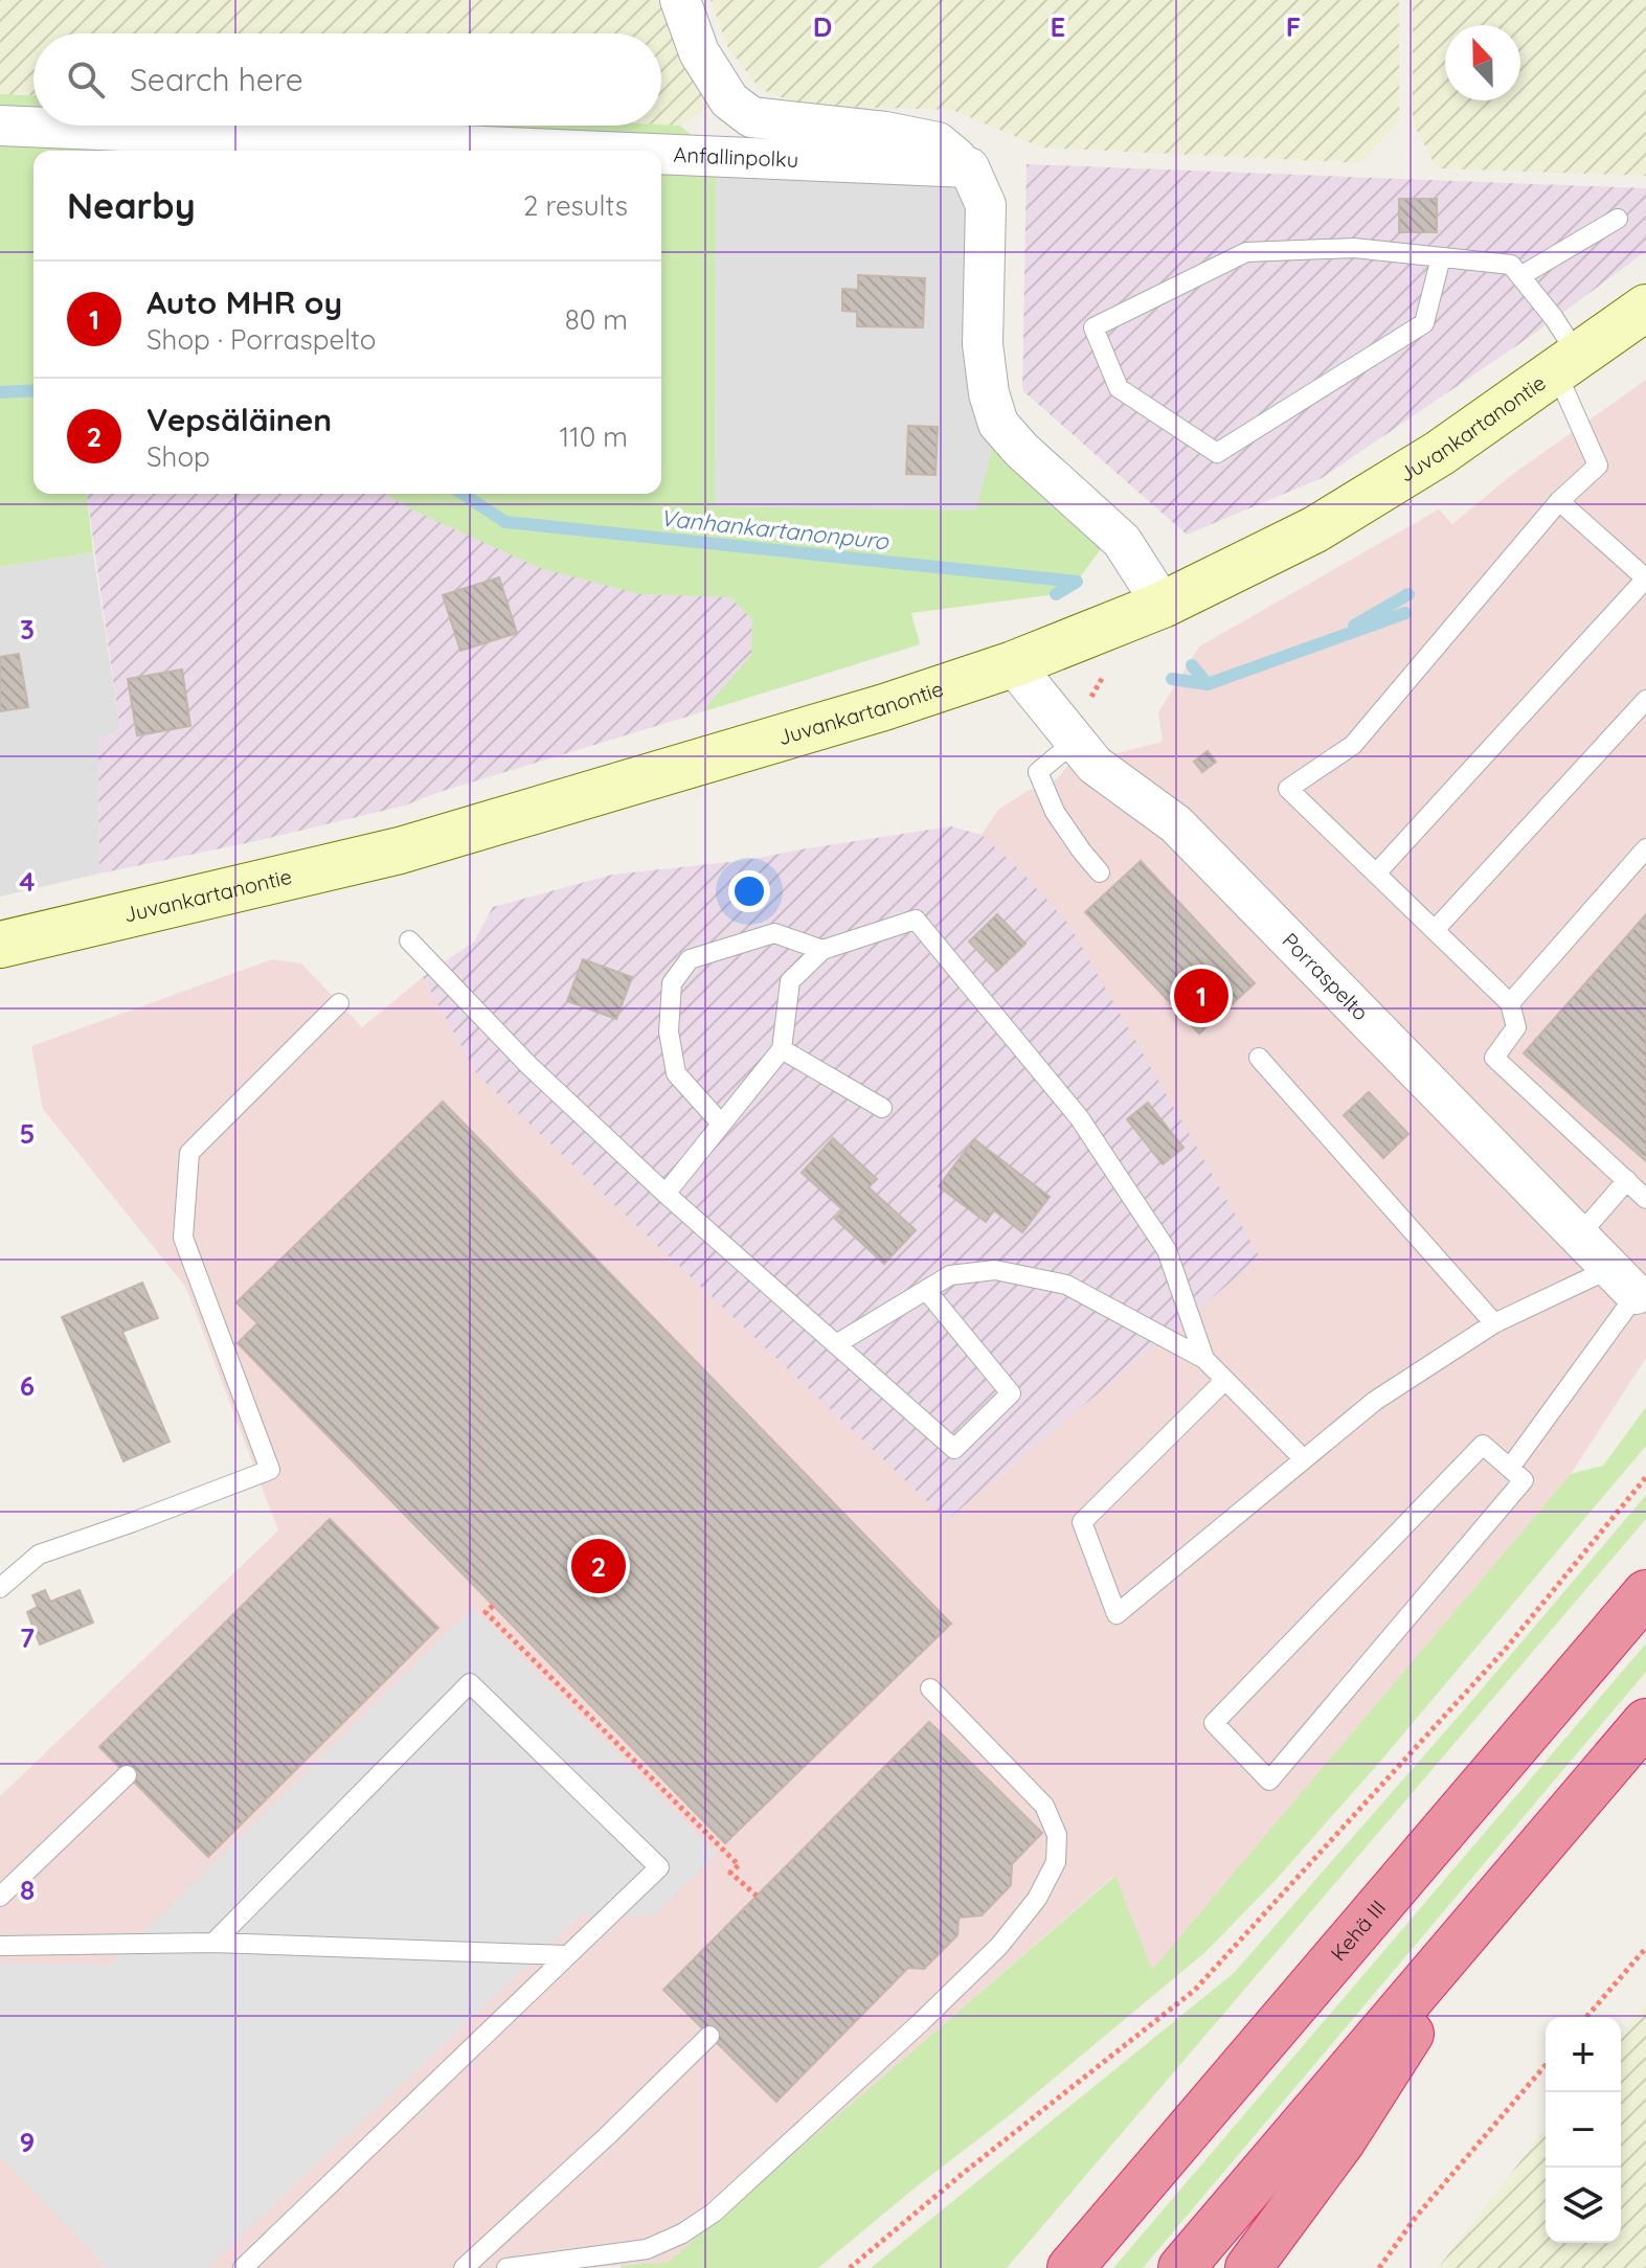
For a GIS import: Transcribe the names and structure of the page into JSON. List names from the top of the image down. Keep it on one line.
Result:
{"streets":{"highway":["Kehä III"],"main road":["Juvankartanontie"],"street":["Anfallinpolku","Porraspelto"]},"crossings":[["Anfallinpolku","Juvankartanontie"],["Juvankartanontie","Porraspelto"]],"water":["Vanhankartanonpuro"],"north":"top","page":{"search":"Search here","heading":["Nearby","2 results"],"list":[{"mark":"1","name":"Auto MHR oy","note":"Shop · Porraspelto","value":"80 m"},{"mark":"2","name":"Vepsäläinen","note":"Shop","value":"110 m"}],"pins":["1","2"],"map_buttons":["+","−"]},"grid":{"columns":["D","E","F"],"rows":["3","4","5","6","7","8","9"]}}
